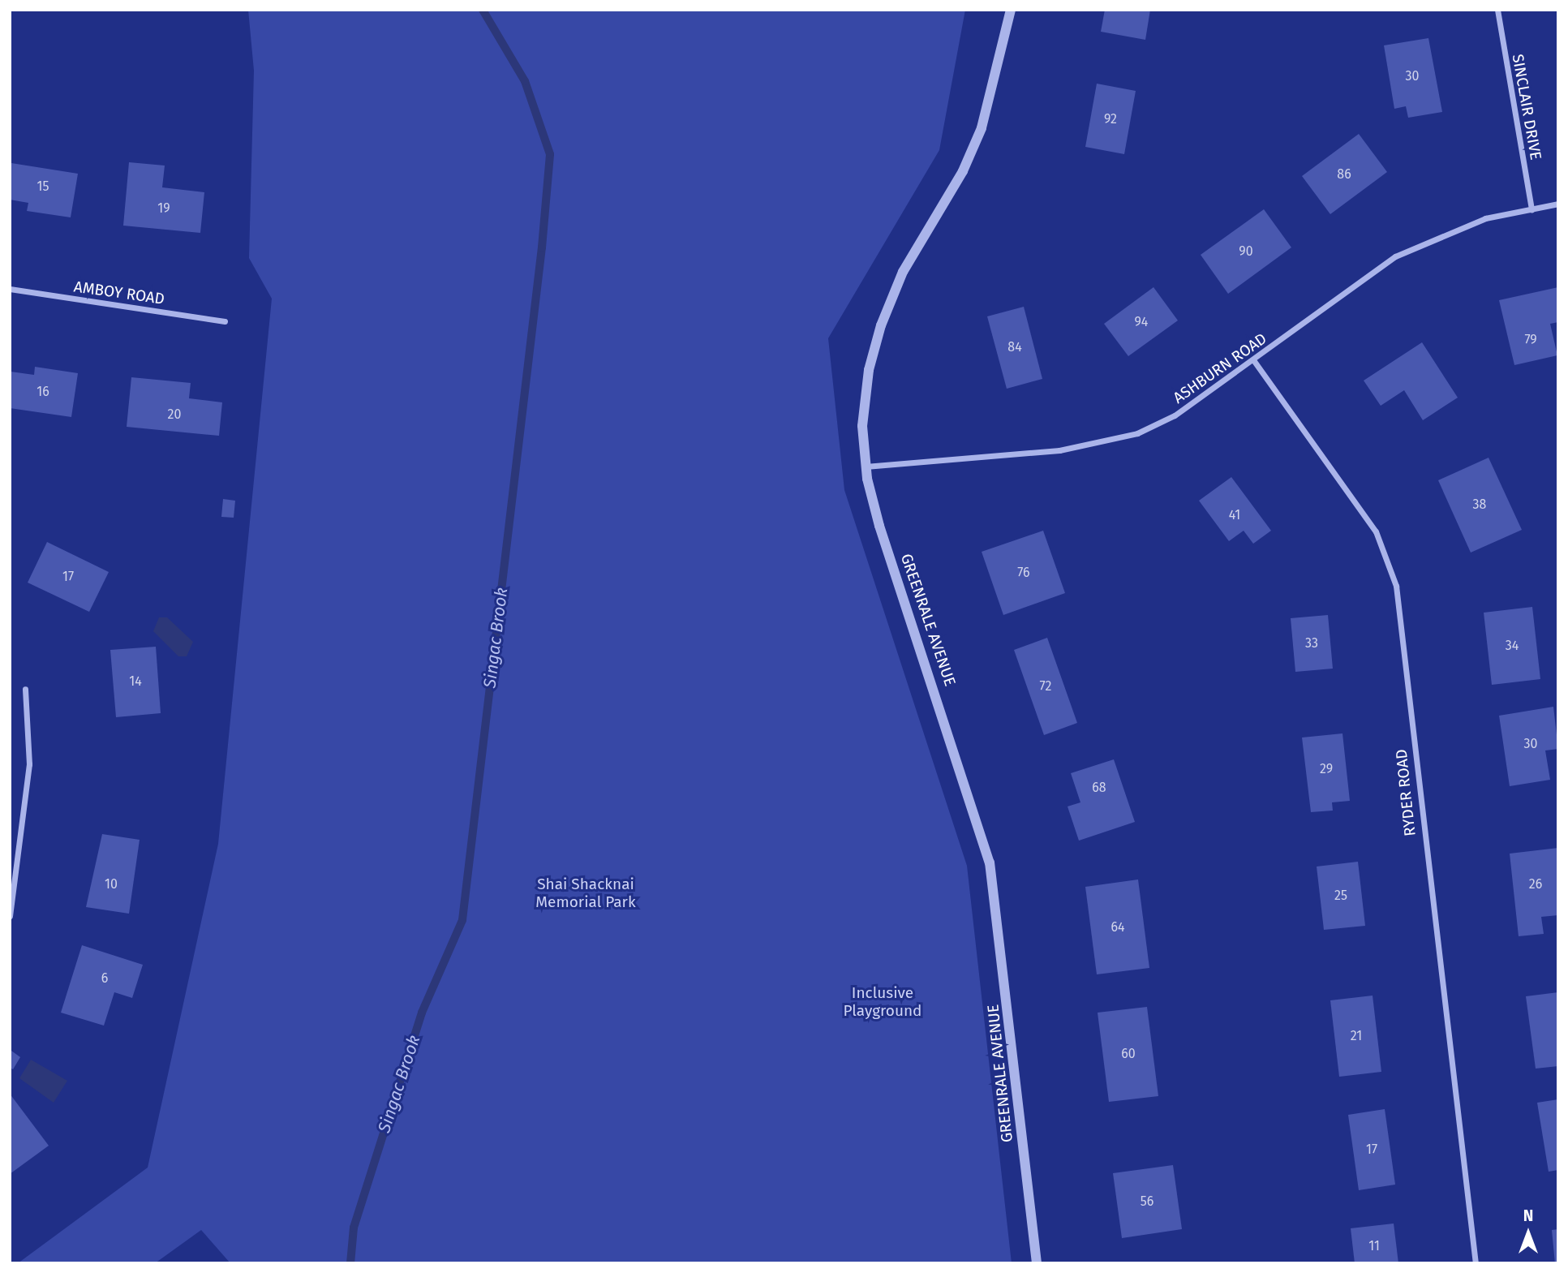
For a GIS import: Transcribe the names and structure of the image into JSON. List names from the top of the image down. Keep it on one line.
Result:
{"streets":{"street":["SINCLAIR DRIVE","AMBOY ROAD","ASHBURN ROAD","GREENRALE AVENUE","RYDER ROAD"]},"crossings":[["SINCLAIR DRIVE","ASHBURN ROAD"],["ASHBURN ROAD","GREENRALE AVENUE"],["ASHBURN ROAD","RYDER ROAD"]],"water":["Singac Brook"],"parks":["Shai Shacknai Memorial Park","Inclusive Playground"],"house_numbers":["30","92","86","15","19","90","94","79","84","16","20","38","41","76","17","33","34","14","72","30","29","68","10","26","25","64","6","21","60","17","56","11"],"north":"top"}
